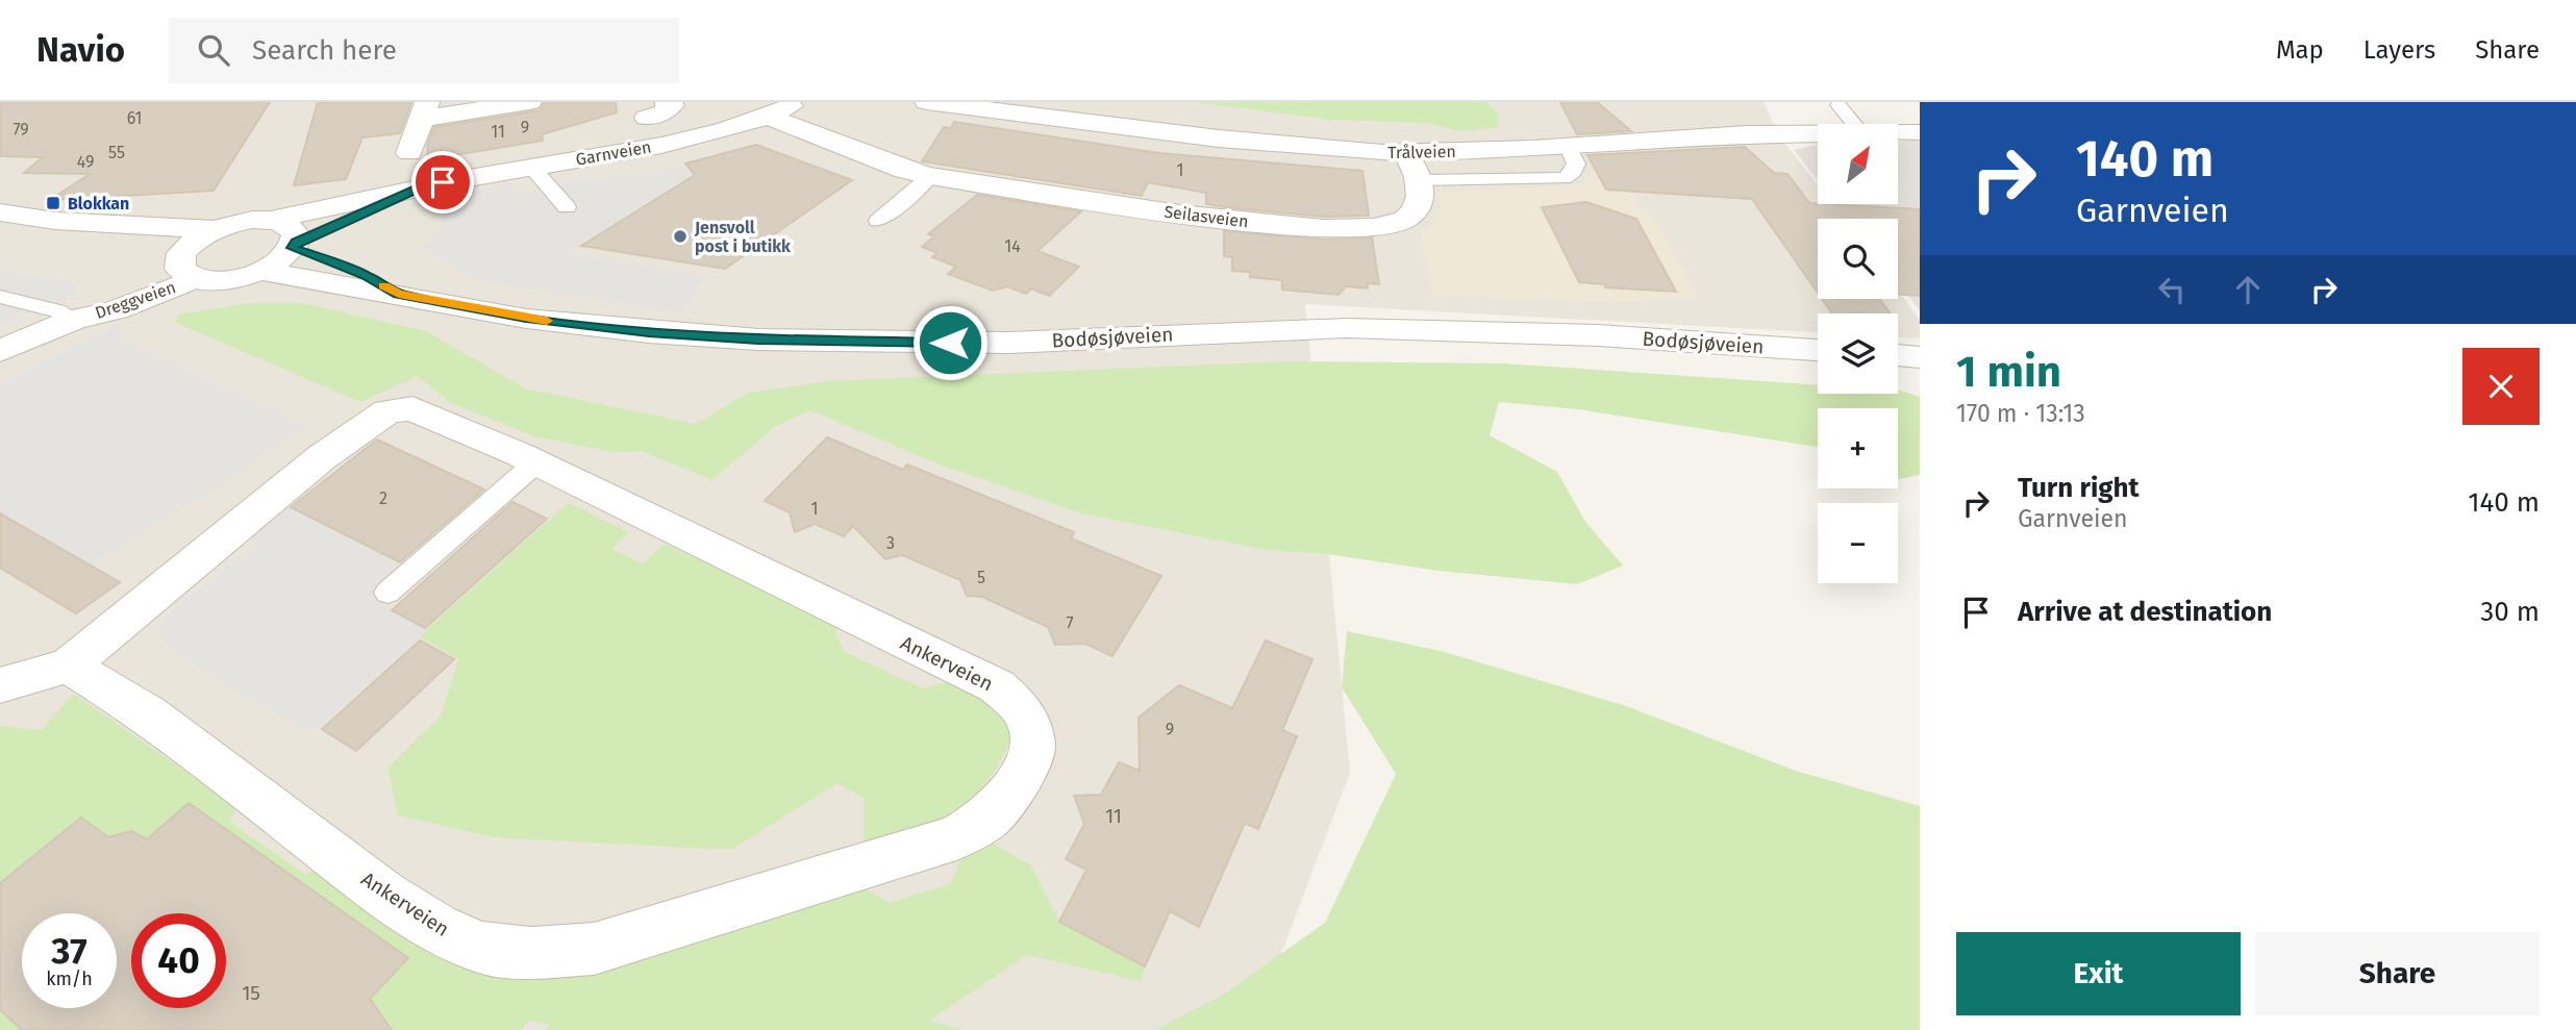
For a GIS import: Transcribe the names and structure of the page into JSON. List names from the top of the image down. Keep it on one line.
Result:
{"streets":{"street":["Trålveien","Garnveien","Seilasveien","Dreggveien","Bodøsjøveien","Ankerveien"]},"crossings":[["Garnveien","Seilasveien"],["Garnveien","Bodøsjøveien"],["Dreggveien","Bodøsjøveien"]],"places":{"transit":["Blokkan"],"other":["Jensvoll post i butikk"]},"house_numbers":["61","9","79","11","55","49","1","14","2","1","3","5","7","9","11","15"],"north":"top right","page":{"header":"Navio","search":"Search here","nav":["Map","Layers","Share"],"turn":["140 m","Garnveien"],"map_buttons":["+","−"],"heading":["1 min","170 m · 13:13"],"list":[{"name":"Turn right","note":"Garnveien","value":"140 m"},{"name":"Arrive at destination","value":"30 m"}],"speed":"37 km/h","limit":"40","buttons":["Exit","Share"]}}
